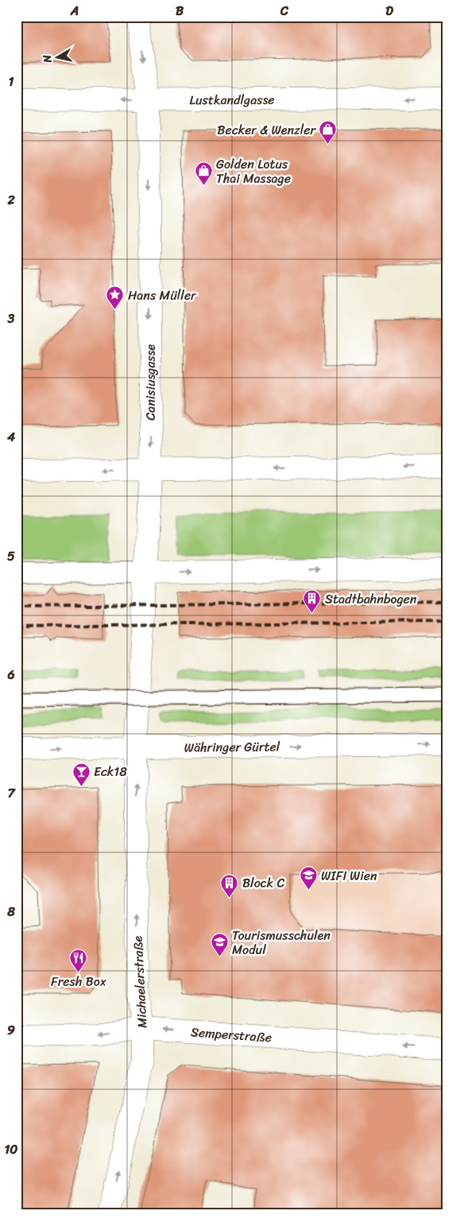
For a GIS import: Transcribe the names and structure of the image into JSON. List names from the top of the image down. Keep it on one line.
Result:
{"streets":{"street":["Lustkandlgasse","Canisiusgasse","Währinger Gürtel","Michaelerstraße","Semperstraße"]},"crossings":[["Lustkandlgasse","Canisiusgasse"],["Canisiusgasse","Währinger Gürtel"],["Canisiusgasse","Michaelerstraße"],["Währinger Gürtel","Michaelerstraße"],["Michaelerstraße","Semperstraße"]],"one_way":["Lustkandlgasse","Canisiusgasse","Michaelerstraße","Semperstraße"],"places":{"shop":["Becker & Wenzler","Golden Lotus Thai Massage"],"place":["Hans Müller"],"building":["Stadtbahnbogen","Block C"],"bar":["Eck18"],"school or university":["WIFI Wien","Tourismusschulen Modul"],"restaurant":["Fresh Box"]},"north":"left","grid":{"columns":["A","B","C","D"],"rows":["1","2","3","4","5","6","7","8","9","10"]}}
